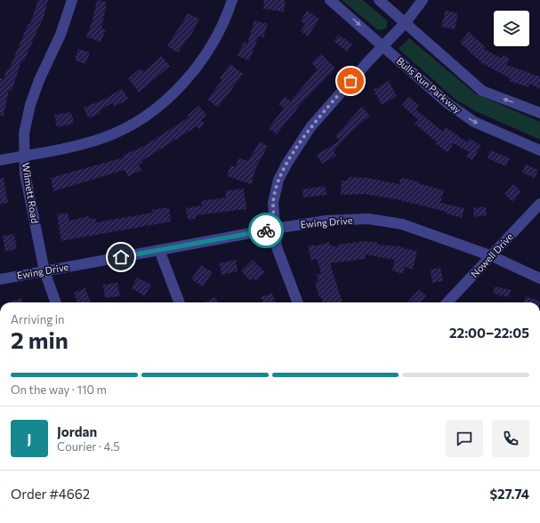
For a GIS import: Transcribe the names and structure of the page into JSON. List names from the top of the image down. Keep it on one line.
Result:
{"streets":{"street":["Bulls Run Parkway","Wilmett Road","Ewing Drive","Nowell Drive"]},"crossings":[["Wilmett Road","Ewing Drive"],["Ewing Drive","Nowell Drive"]],"page":{"heading":["2 min","Arriving in","22:00–22:05"],"panel":["Jordan","Courier · 4.5","Order #4662","$27.74"],"bar":"On the way · 110 m","round":"J"}}
